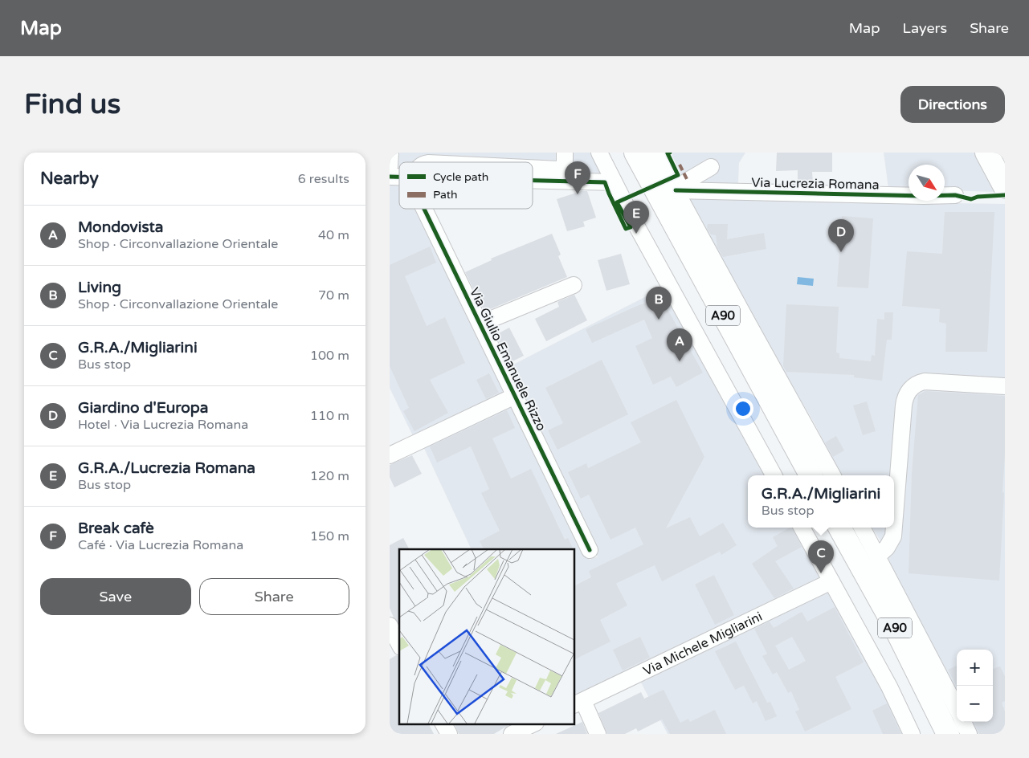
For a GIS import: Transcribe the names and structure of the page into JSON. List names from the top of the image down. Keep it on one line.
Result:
{"streets":{"highway":["A90"],"street":["Via Lucrezia Romana","Via Giulio Emanuele Rizzo","Via Michele Migliarini"]},"legend":["Cycle path","Path"],"north":"bottom right","page":{"header":"Map","nav":["Map","Layers","Share"],"buttons":["Directions",["Save","Share"]],"title":"Find us","heading":["Nearby","6 results"],"pins":["F","E","D","B","A","C"],"list":[{"mark":"A","name":"Mondovista","note":"Shop · Circonvallazione Orientale","value":"40 m"},{"mark":"B","name":"Living","note":"Shop · Circonvallazione Orientale","value":"70 m"},{"mark":"C","name":"G.R.A./Migliarini","note":"Bus stop","value":"100 m"},{"mark":"D","name":"Giardino d'Europa","note":"Hotel · Via Lucrezia Romana","value":"110 m"},{"mark":"E","name":"G.R.A./Lucrezia Romana","note":"Bus stop","value":"120 m"},{"mark":"F","name":"Break cafè","note":"Café · Via Lucrezia Romana","value":"150 m"}],"popup":["G.R.A./Migliarini","Bus stop"],"map_buttons":["+","−"]}}
